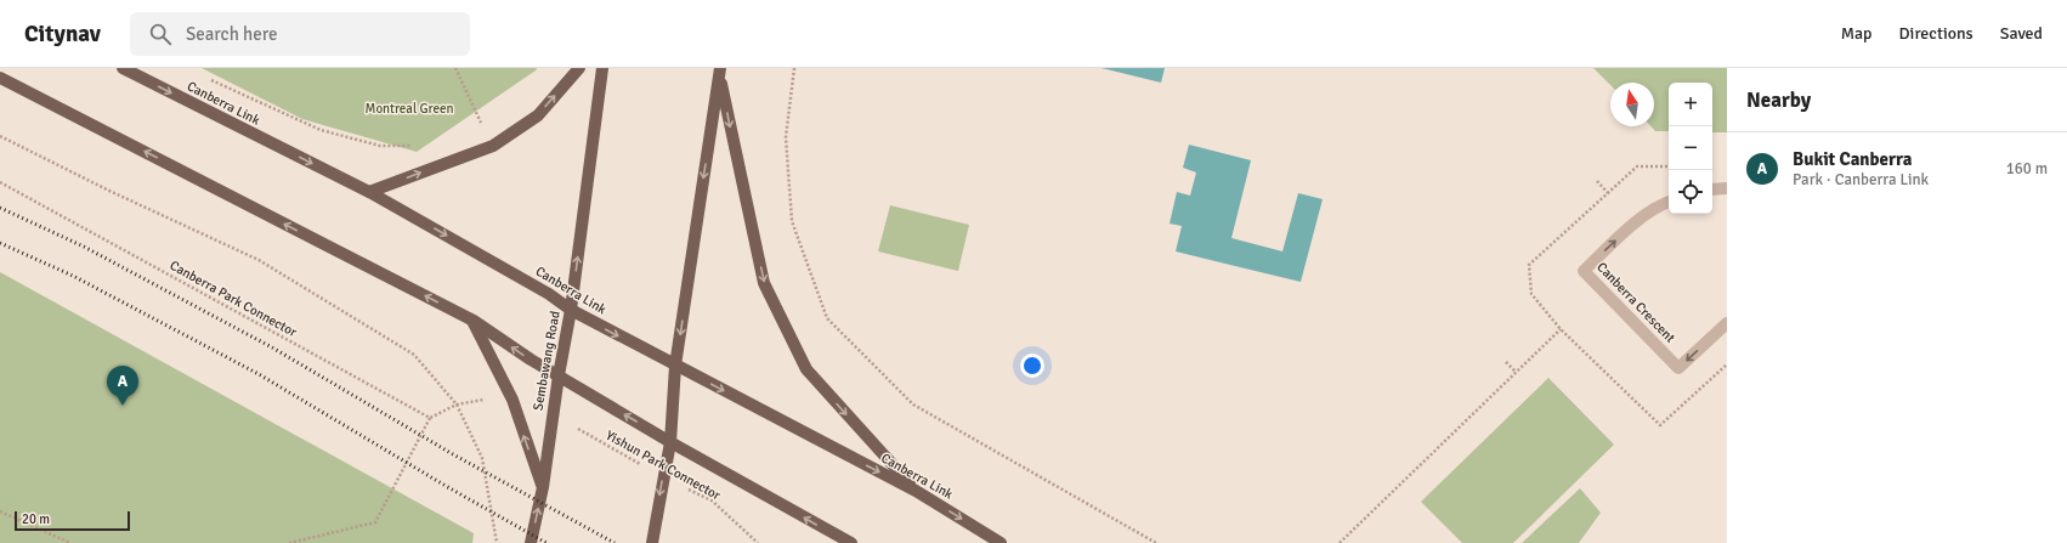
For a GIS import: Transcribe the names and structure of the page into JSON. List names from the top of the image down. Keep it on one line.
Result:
{"streets":{"main road":["Canberra Link","Sembawang Road"],"street":["Canberra Crescent"],"path":["Canberra Park Connector","Yishun Park Connector"]},"crossings":[["Canberra Link","Sembawang Road"],["Sembawang Road","Yishun Park Connector"]],"one_way":["Sembawang Road"],"parks":["Montreal Green"],"scale_bar":"20 m","north":"top","page":{"header":"Citynav","search":"Search here","nav":["Map","Directions","Saved"],"heading":"Nearby","map_buttons":["+","−"],"list":[{"mark":"A","name":"Bukit Canberra","note":"Park · Canberra Link","value":"160 m"}],"pins":"A","scale":"20 m"}}
